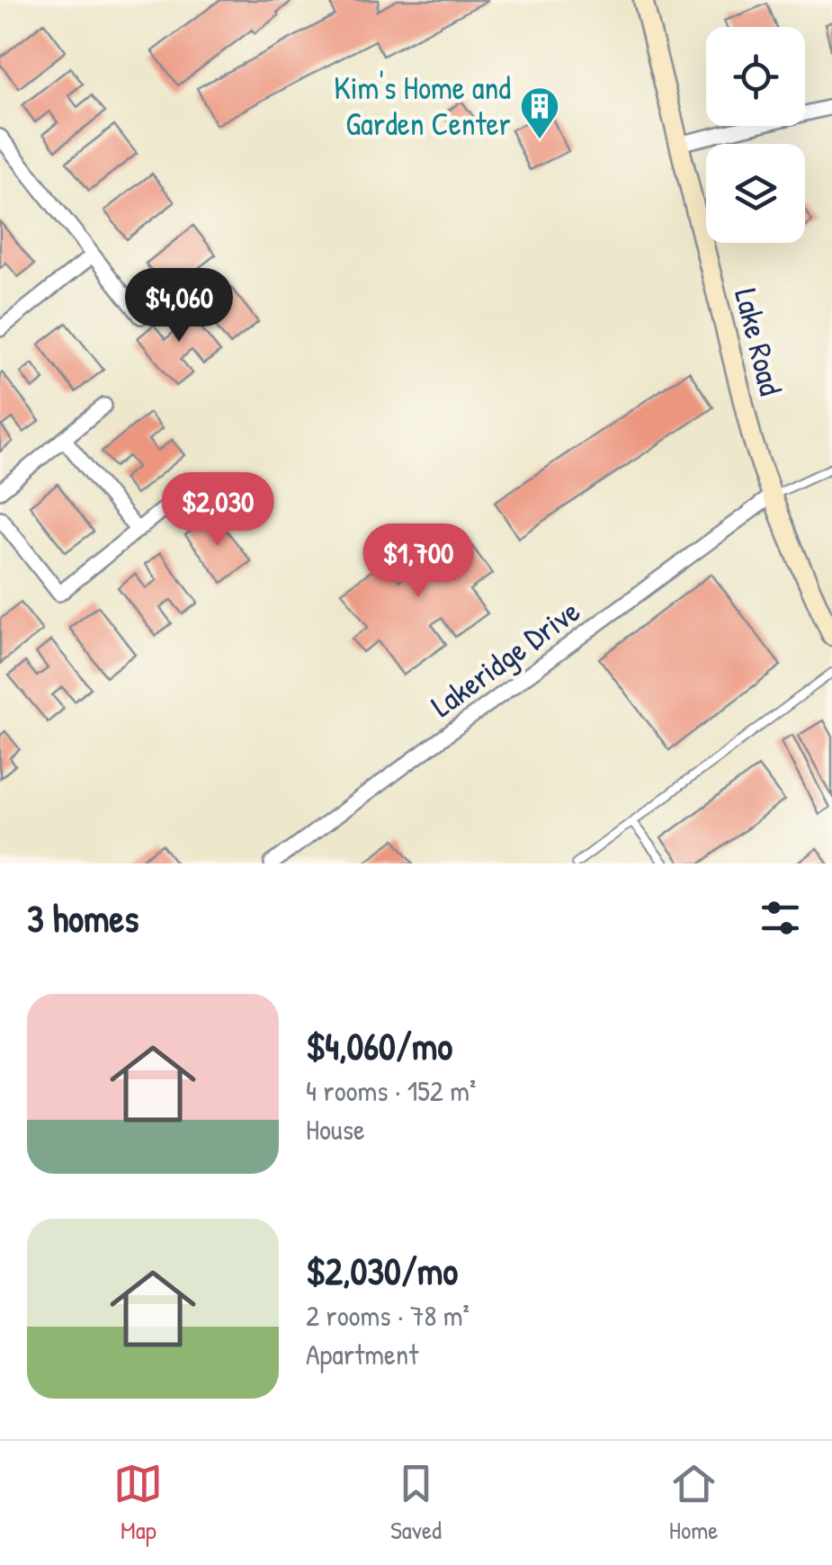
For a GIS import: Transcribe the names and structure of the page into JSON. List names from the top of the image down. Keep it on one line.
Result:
{"streets":{"street":["Lake Road","Lakeridge Drive"]},"crossings":[["Lake Road","Lakeridge Drive"]],"places":{"building":["Kim's Home and Garden Center"]},"page":{"price":["$4,060","$2,030","$1,700"],"heading":"3 homes","list":[{"name":"$4,060/mo","note":"4 rooms · 152 m² · House"},{"name":"$2,030/mo","note":"2 rooms · 78 m² · Apartment"}],"tabs":["Map","Saved","Home"]}}
